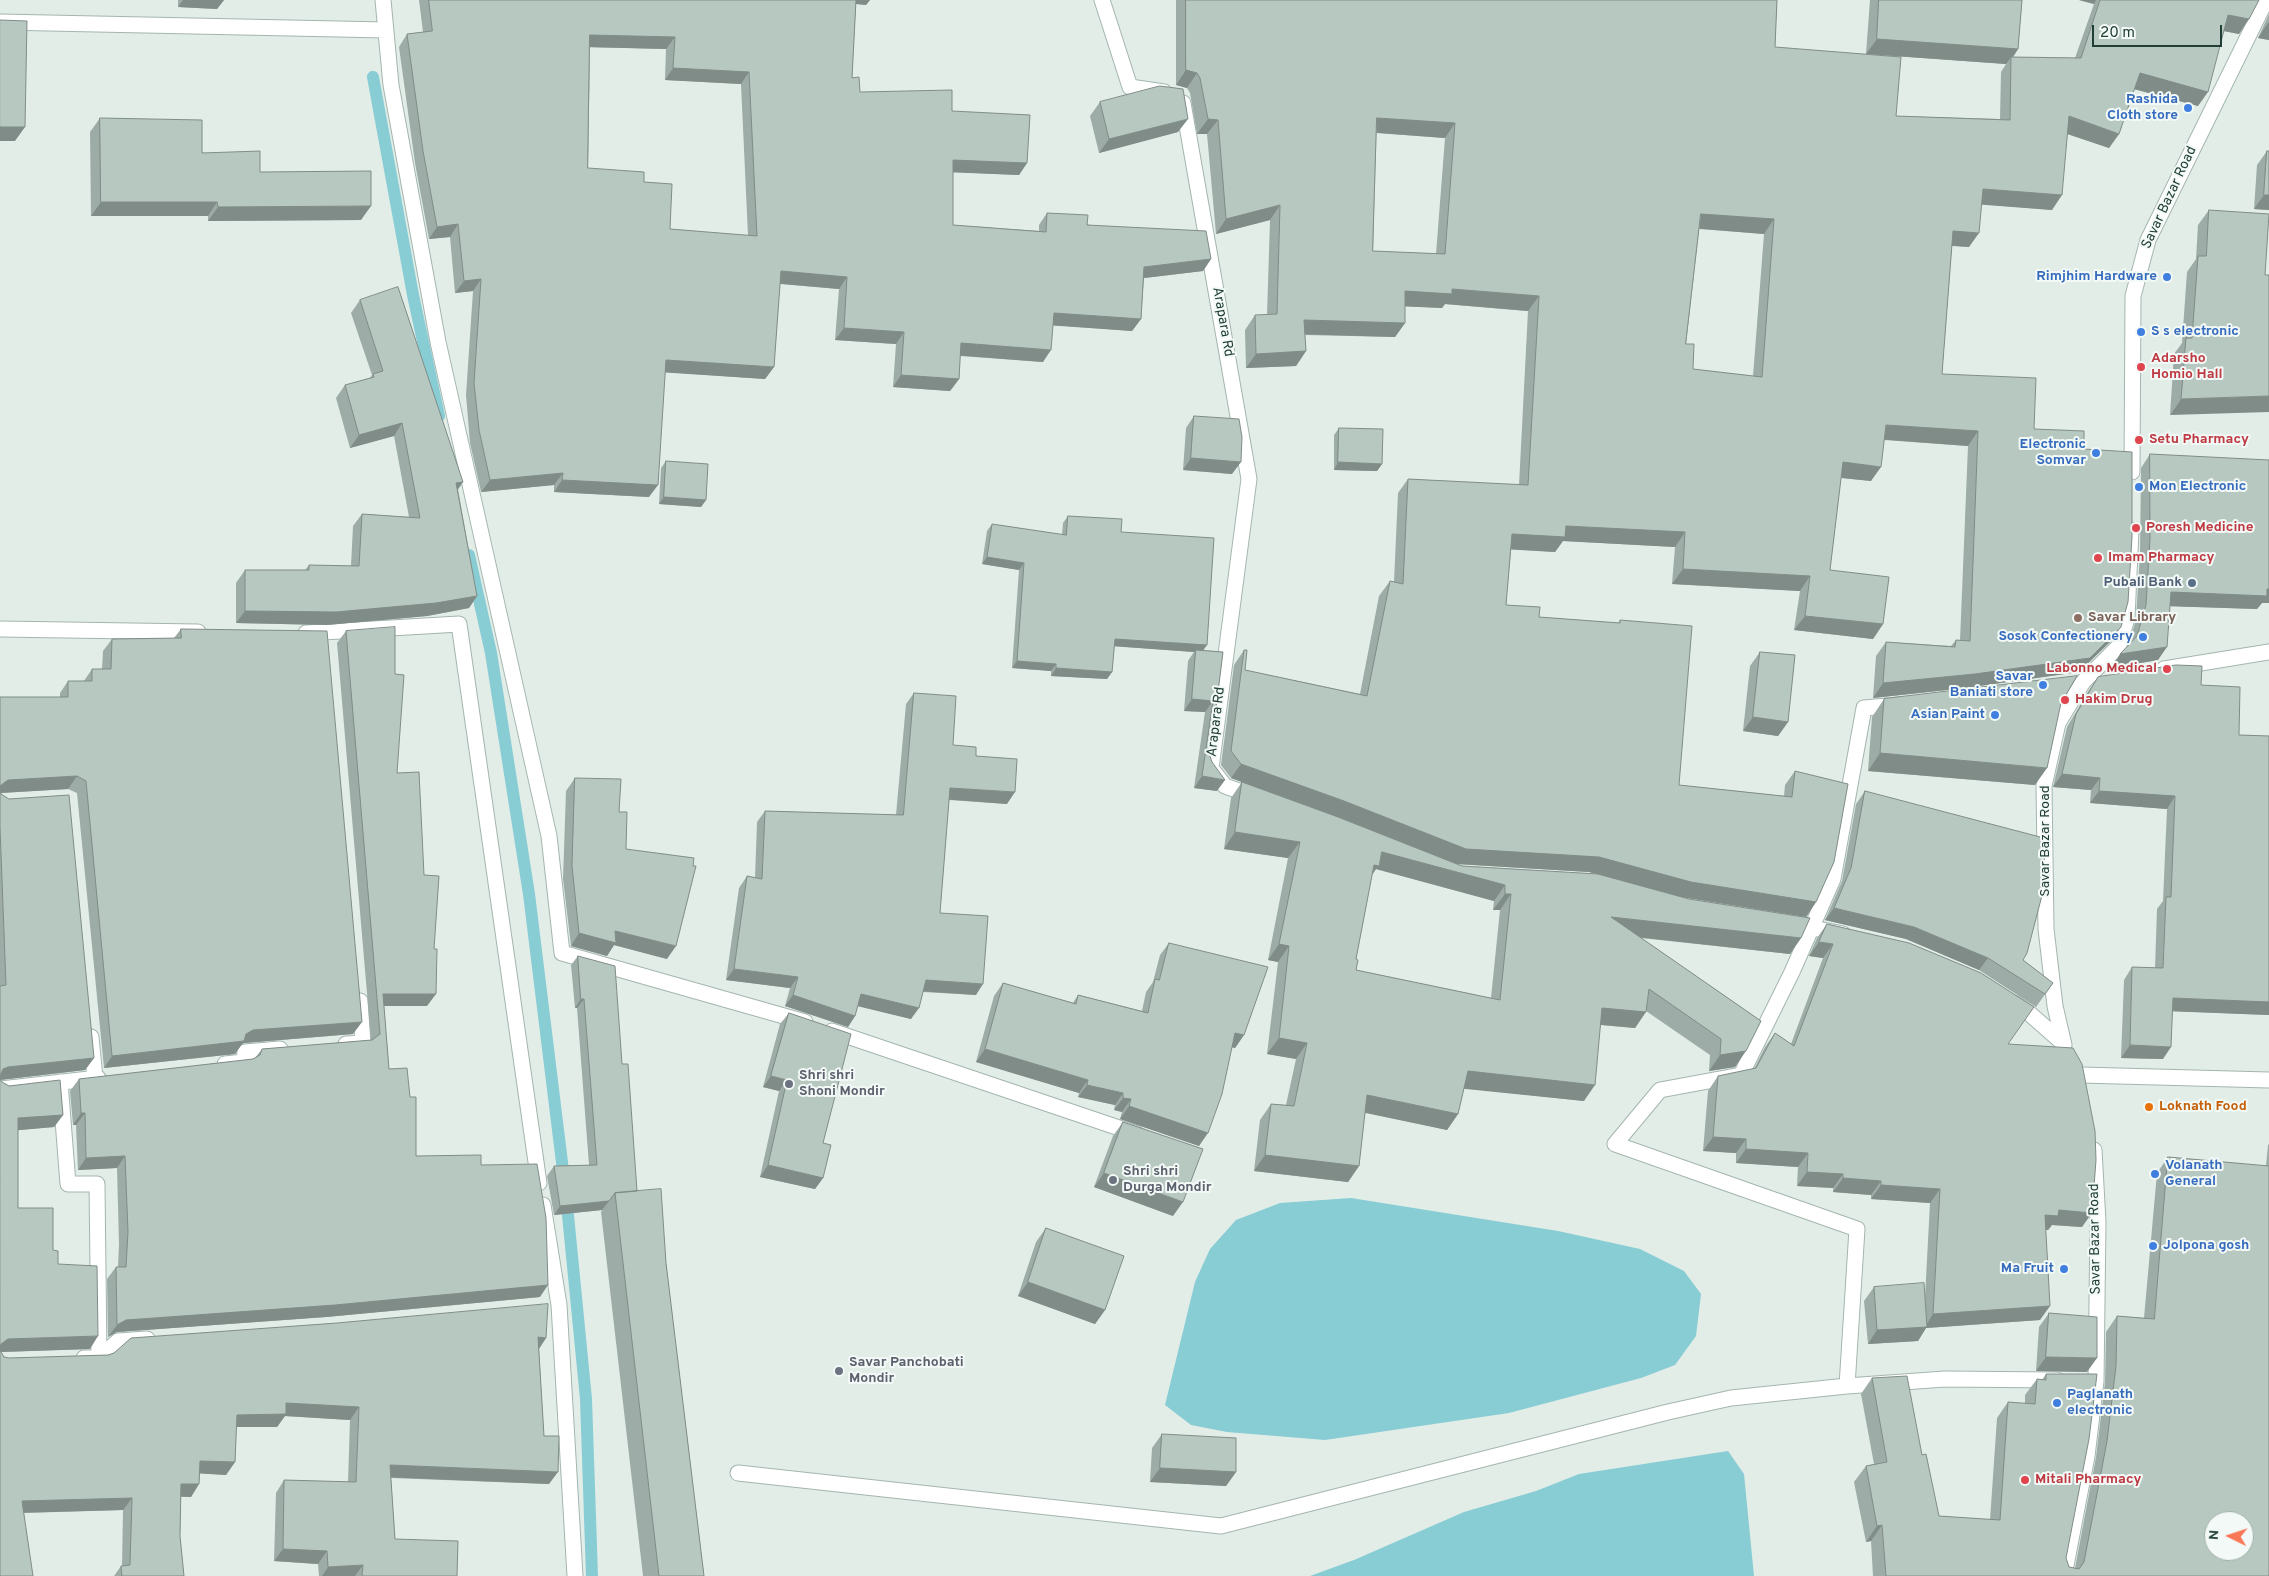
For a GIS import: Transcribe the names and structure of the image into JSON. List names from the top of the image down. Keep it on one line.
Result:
{"streets":{"street":["Savar Bazar Road","Arapara Rd"]},"places":["Rashida Cloth store","Rimjhim Hardware","S s electronic","Adarsho Homio Hall","Setu Pharmacy","Electronic Somvar","Mon Electronic","Poresh Medicine","Imam Pharmacy","Pubali Bank","Savar Library","Sosok Confectionery","Labonno Medical","Savar Baniati store","Hakim Drug","Asian Paint","Shri shri Shoni Mondir","Loknath Food","Volanath General","Shri shri Durga Mondir","Jolpona gosh","Ma Fruit","Savar Panchobati Mondir","Paglanath electronic","Mitali Pharmacy"],"scale_bar":"20 m","north":"left"}
